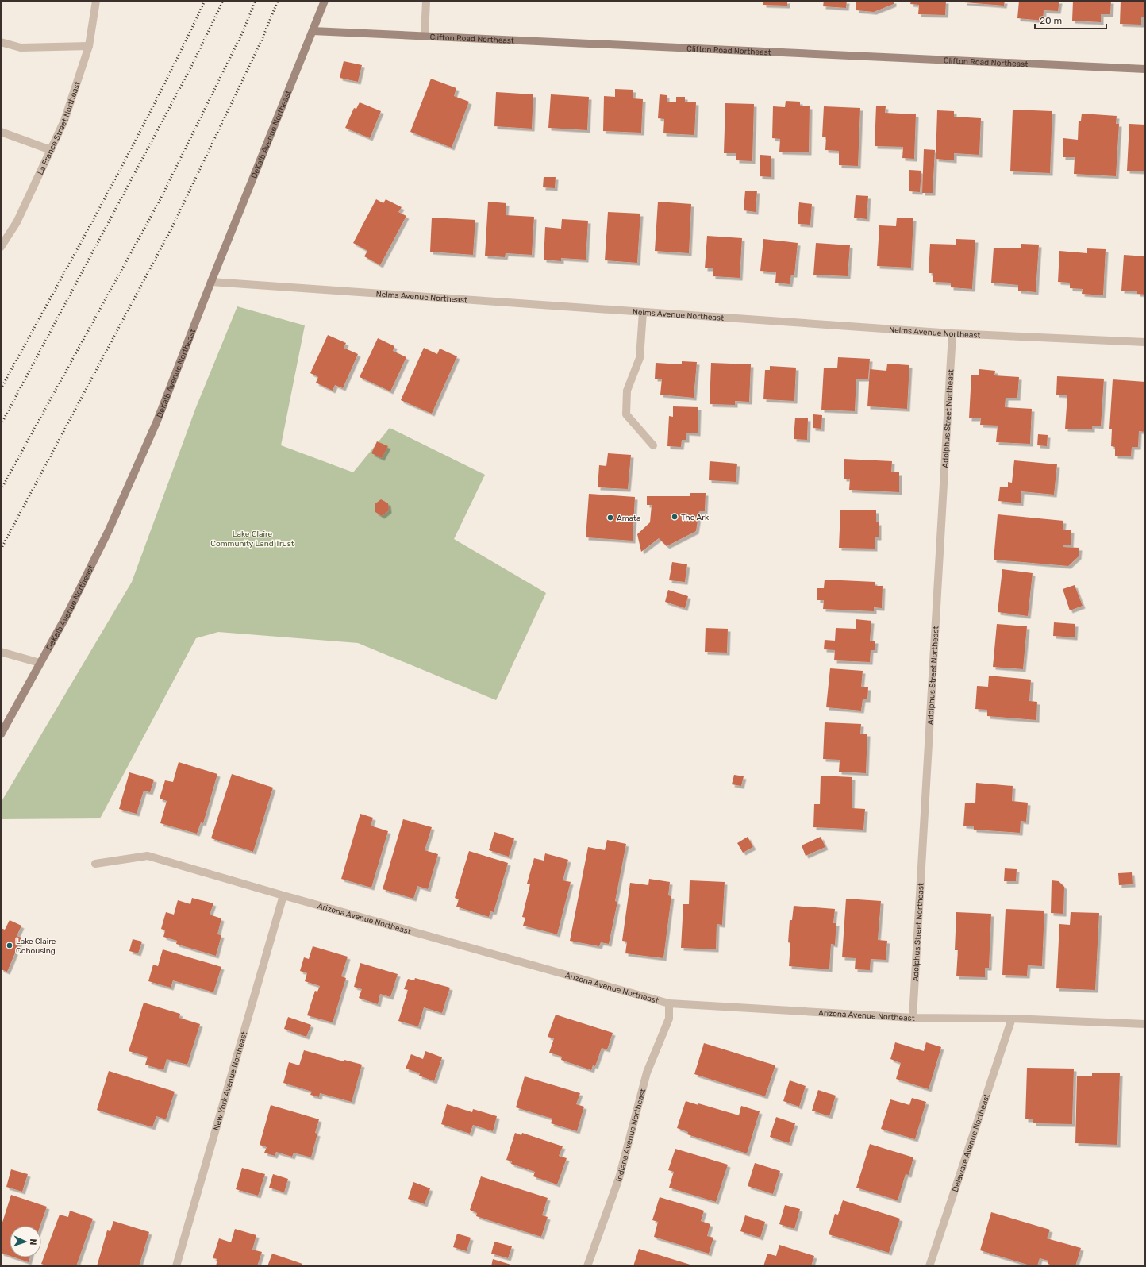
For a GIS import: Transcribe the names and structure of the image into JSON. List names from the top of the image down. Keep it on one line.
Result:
{"streets":{"street":["Clifton Road Northeast","La France Street Northeast","DeKalb Avenue Northeast","Nelms Avenue Northeast","Adolphus Street Northeast","Arizona Avenue Northeast","New York Avenue Northeast","Indiana Avenue Northeast","Delaware Avenue Northeast"]},"crossings":[["Clifton Road Northeast","DeKalb Avenue Northeast"],["DeKalb Avenue Northeast","Nelms Avenue Northeast"],["Nelms Avenue Northeast","Adolphus Street Northeast"],["Adolphus Street Northeast","Arizona Avenue Northeast"],["Arizona Avenue Northeast","New York Avenue Northeast"],["Arizona Avenue Northeast","Indiana Avenue Northeast"],["Arizona Avenue Northeast","Delaware Avenue Northeast"]],"parks":["Lake Claire Community Land Trust"],"places":["The Ark","Amata","Lake Claire Cohousing"],"scale_bar":"20 m","north":"right"}
